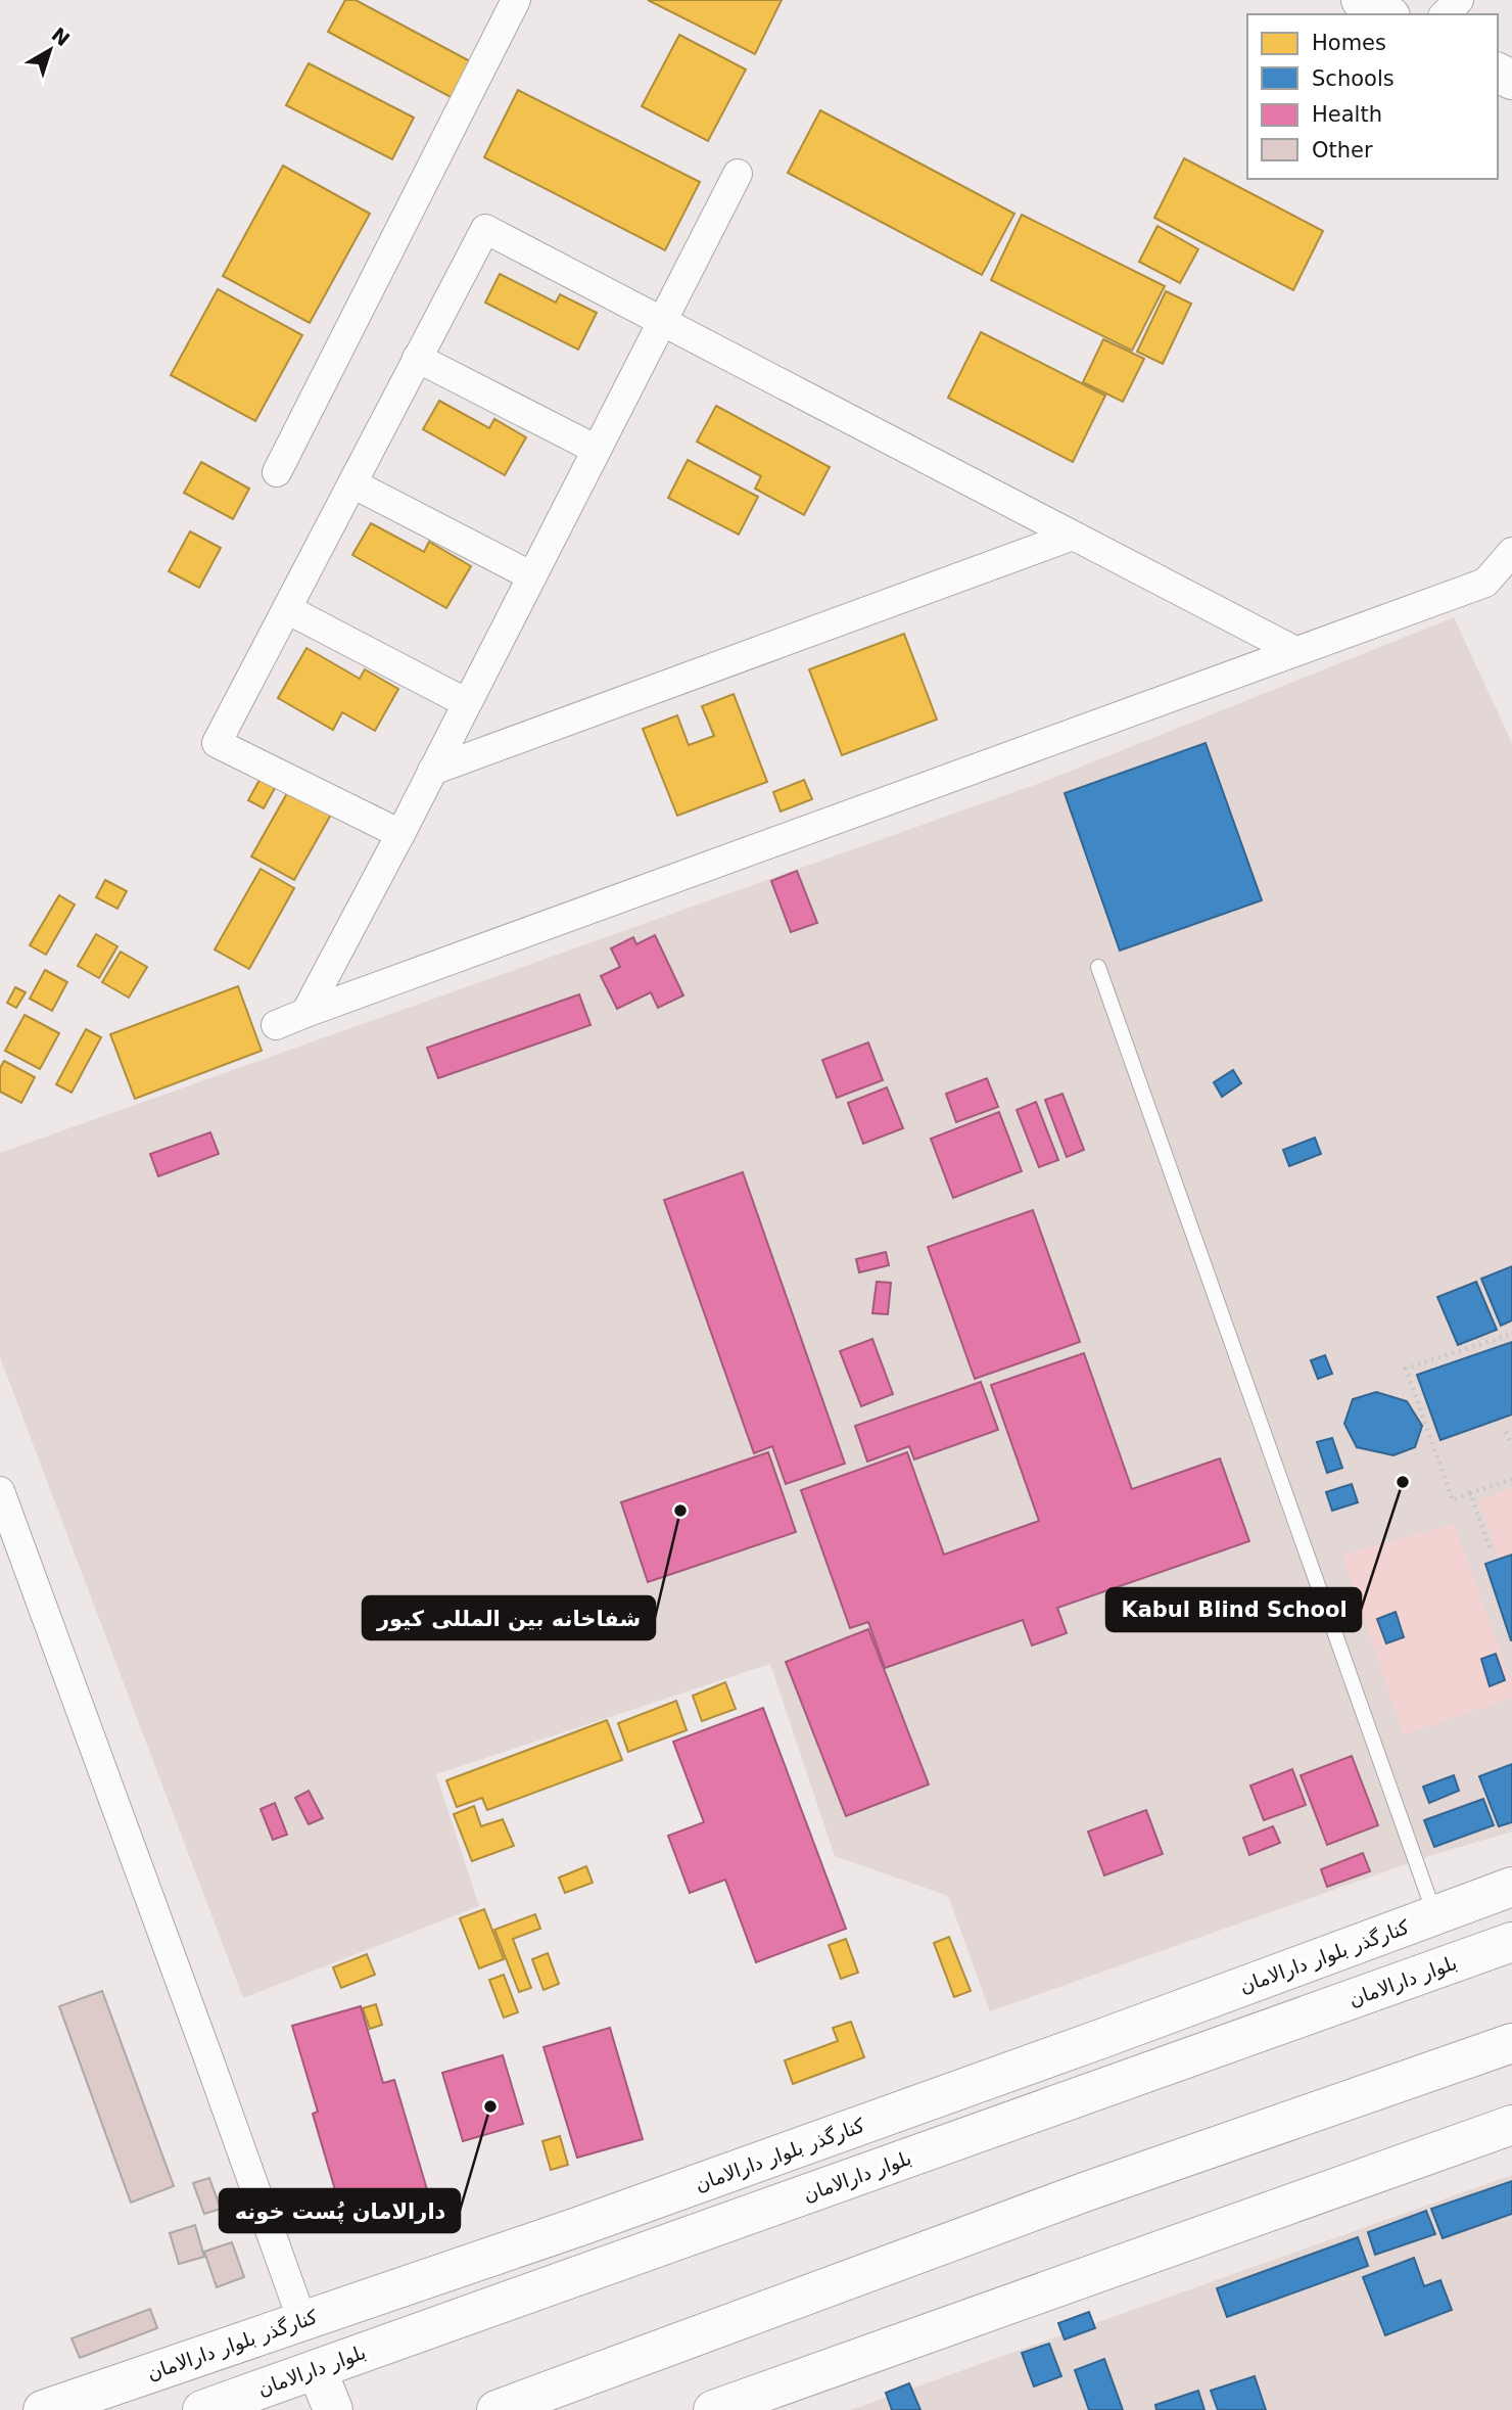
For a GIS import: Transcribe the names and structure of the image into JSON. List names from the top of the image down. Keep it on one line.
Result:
{"streets":{"main road":["کنارگذر بلوار دارالامان","بلوار دارالامان"]},"places":["Kabul Blind School","شفاخانه بین المللی کیور","دارالامان پُست خونه"],"legend":["Homes","Schools","Health","Other"],"north":"top right"}
